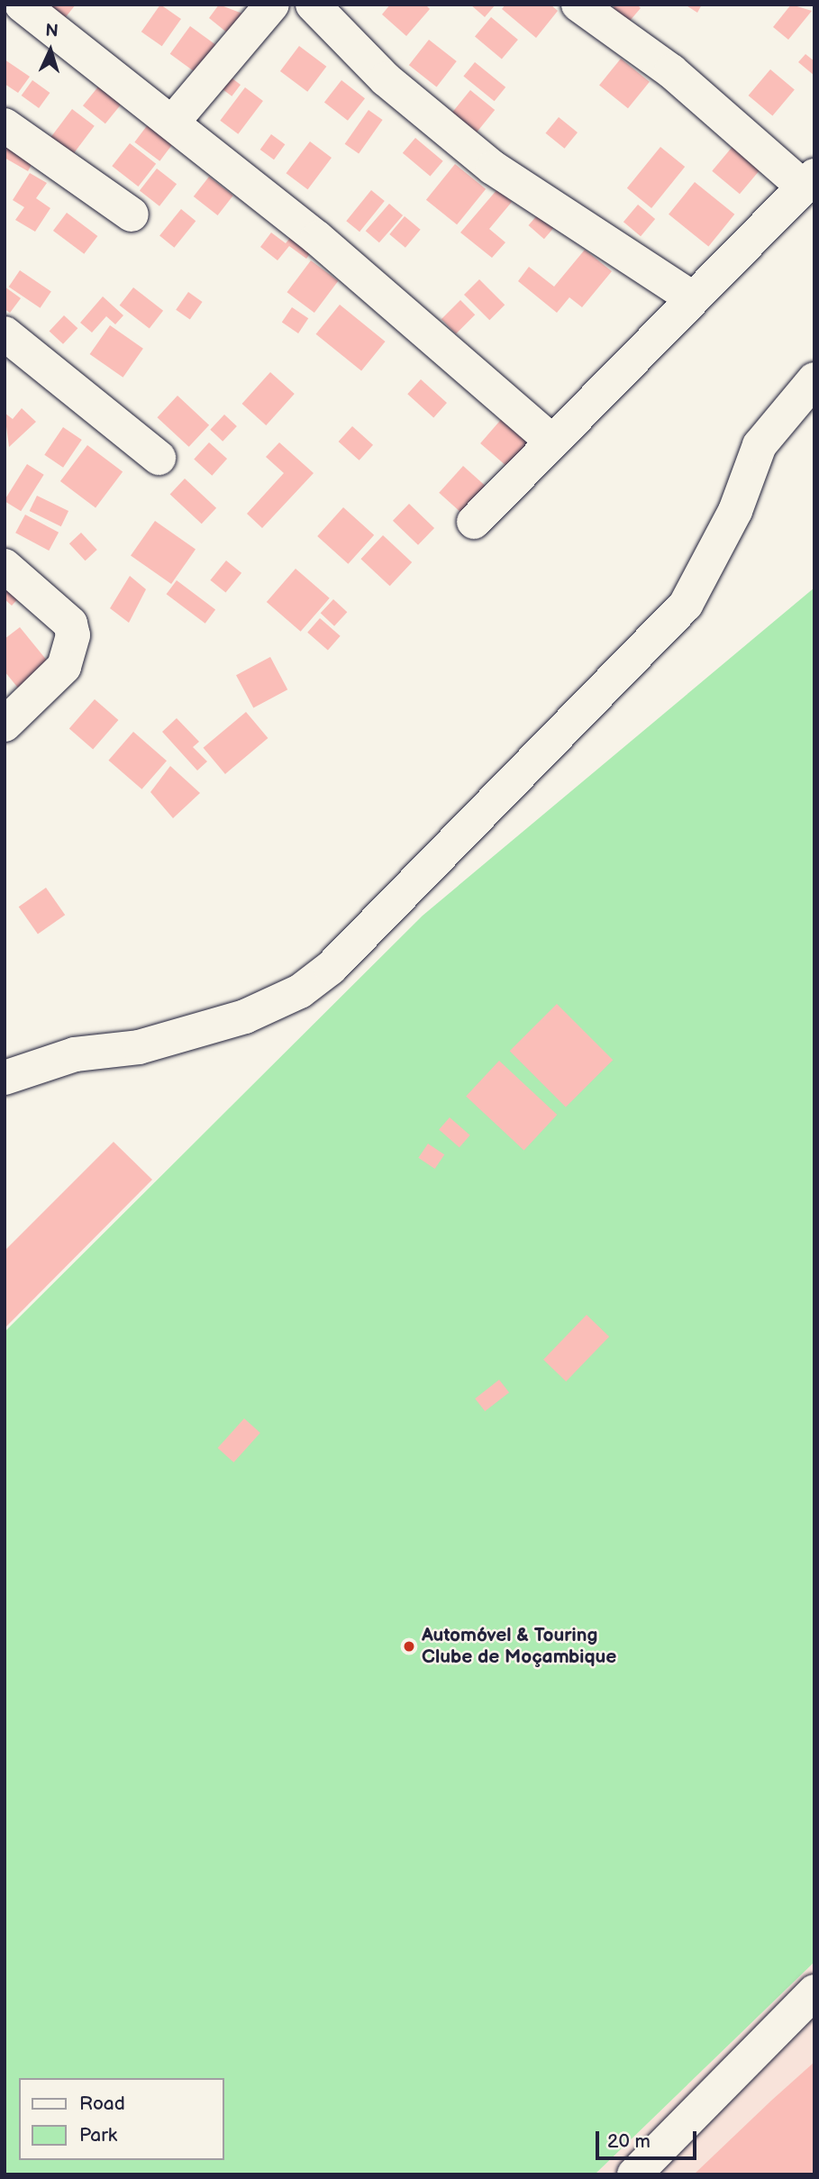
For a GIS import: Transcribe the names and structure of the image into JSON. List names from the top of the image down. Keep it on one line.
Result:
{"places":["Automóvel & Touring Clube de Moçambique"],"legend":["Road","Park"],"scale_bar":"20 m","north":"top"}
